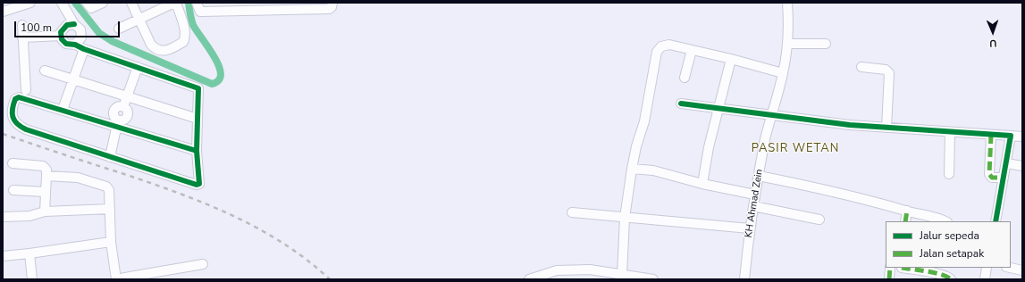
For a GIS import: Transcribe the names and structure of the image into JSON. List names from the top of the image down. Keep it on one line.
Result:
{"streets":{"street":["KH Ahmad Zein"]},"districts":["PASIR WETAN"],"legend":["Jalur sepeda","Jalan setapak"],"scale_bar":"100 m","north":"bottom"}
